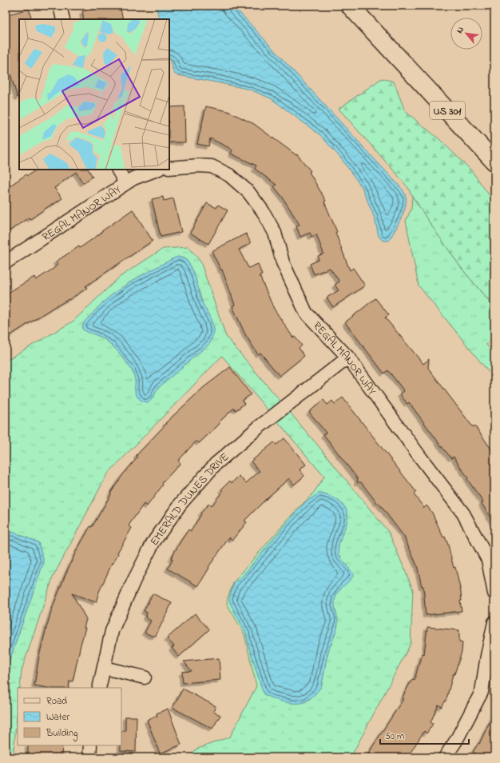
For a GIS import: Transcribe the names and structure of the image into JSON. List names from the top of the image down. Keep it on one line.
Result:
{"streets":{"main road":["US 301"],"street":["REGAL MANOR WAY","EMERALD DUNES DRIVE"]},"crossings":[["REGAL MANOR WAY","EMERALD DUNES DRIVE"]],"legend":["Road","Water","Building"],"scale_bar":"50 m","north":"top left"}
